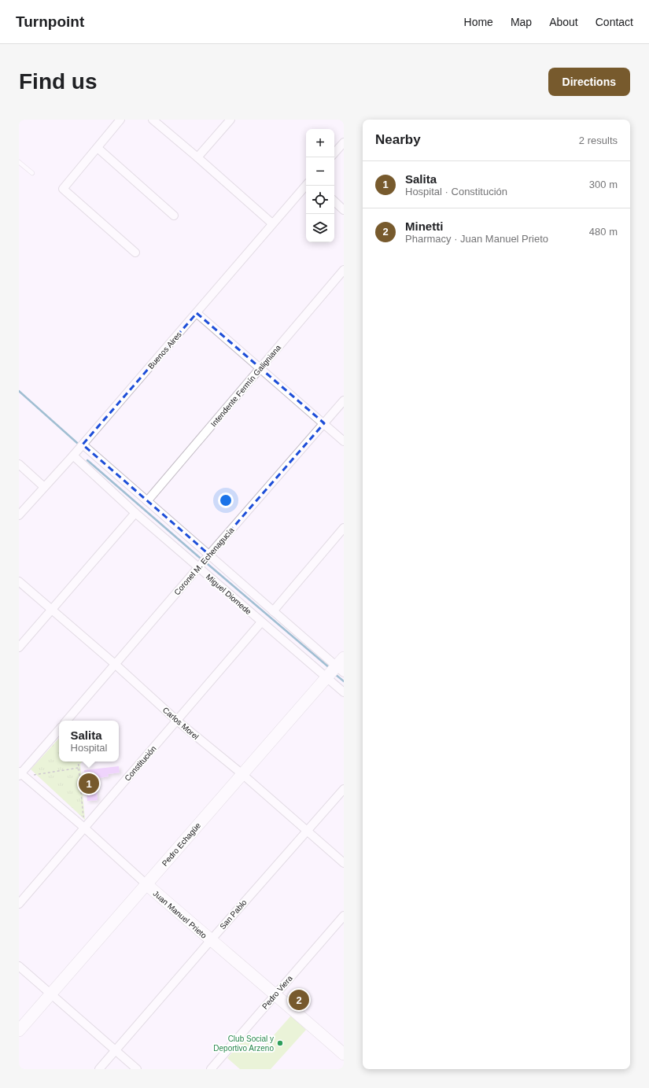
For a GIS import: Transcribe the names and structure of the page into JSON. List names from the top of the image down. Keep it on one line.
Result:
{"streets":{"street":["Buenos Aires","Intendente Fermín Galigniana","Coronel M. Echenagucía","Miguel Diomede","Carlos Morel","Constitución","Pedro Echagüe","Juan Manuel Prieto","San Pablo","Pedro Viera"]},"crossings":[["Buenos Aires","Miguel Diomede"],["Intendente Fermín Galigniana","Miguel Diomede"],["Coronel M. Echenagucía","Miguel Diomede"],["Coronel M. Echenagucía","Carlos Morel"],["Miguel Diomede","Constitución"],["Miguel Diomede","Pedro Echagüe"],["Carlos Morel","Constitución"],["Carlos Morel","Pedro Echagüe"],["Carlos Morel","San Pablo"],["Constitución","Juan Manuel Prieto"],["Pedro Echagüe","Juan Manuel Prieto"],["Juan Manuel Prieto","San Pablo"],["Juan Manuel Prieto","Pedro Viera"]],"places":["Club Social y Deportivo Arzeno"],"page":{"header":"Turnpoint","nav":["Home","Map","About","Contact"],"buttons":"Directions","title":"Find us","heading":["Nearby","2 results"],"map_buttons":["+","−"],"list":[{"mark":"1","name":"Salita","note":"Hospital · Constitución","value":"300 m"},{"mark":"2","name":"Minetti","note":"Pharmacy · Juan Manuel Prieto","value":"480 m"}],"popup":["Salita","Hospital"],"pins":["1","2"]}}
